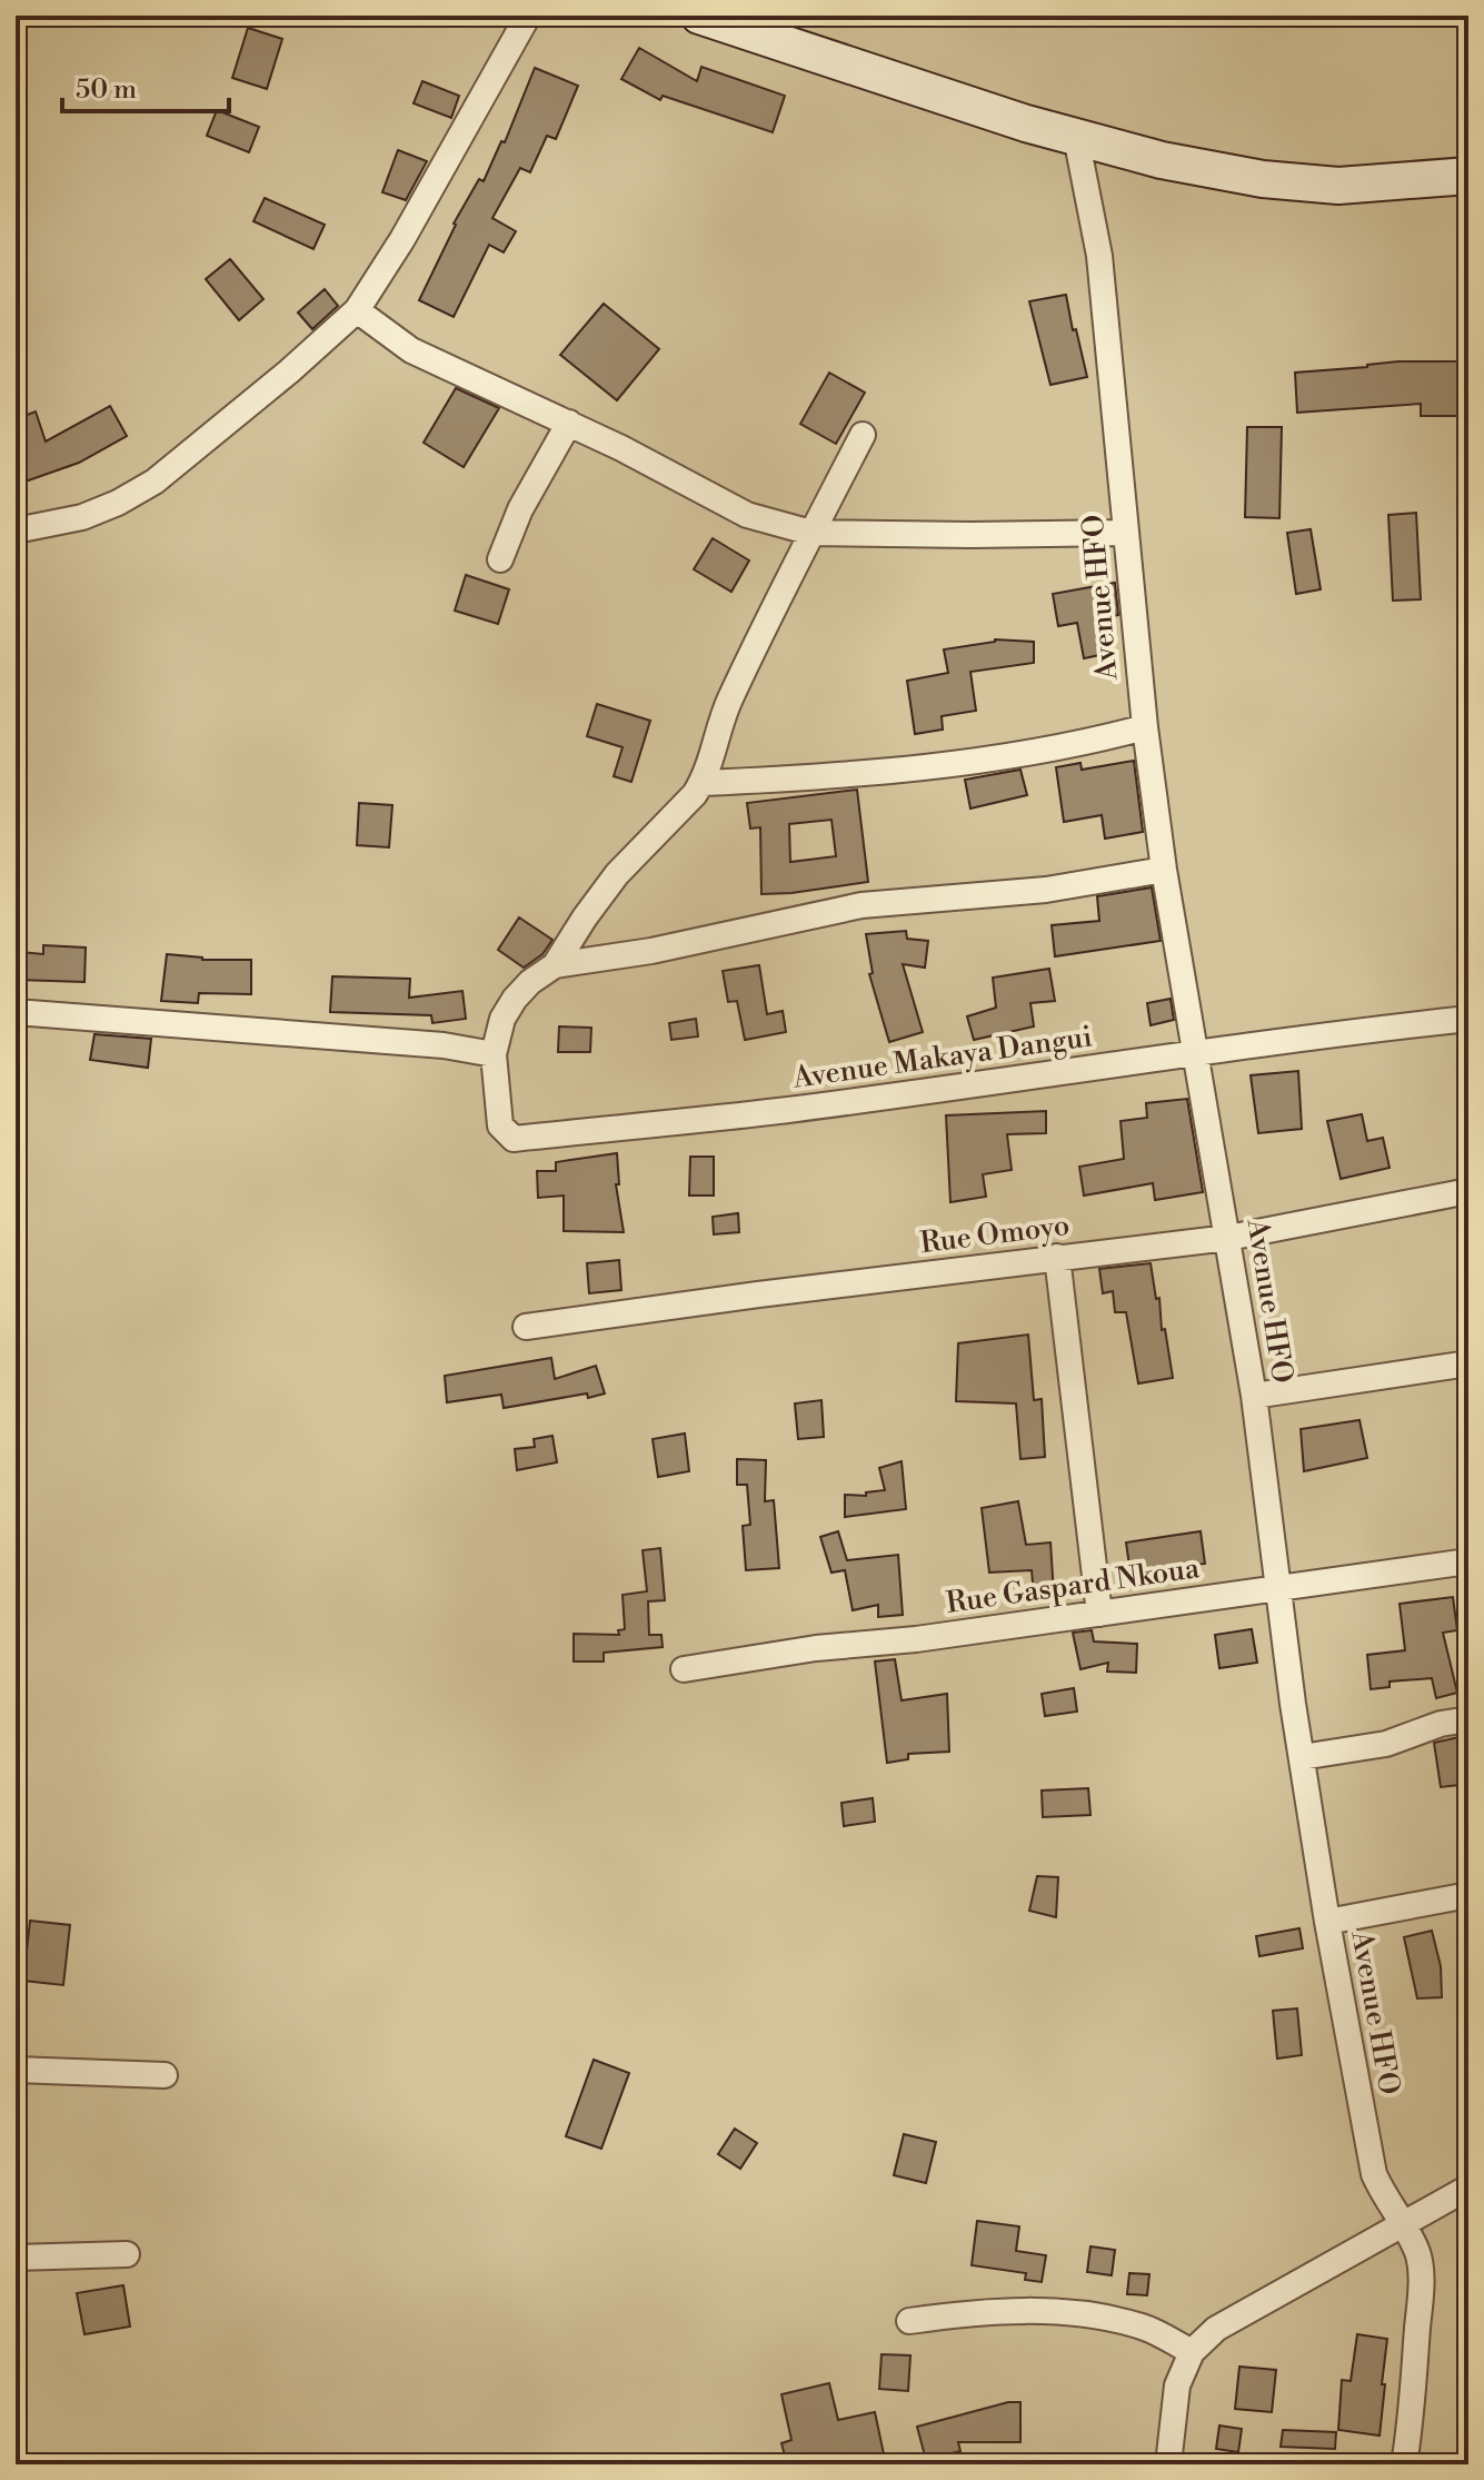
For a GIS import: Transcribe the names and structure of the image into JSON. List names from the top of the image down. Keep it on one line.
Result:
{"streets":{"street":["Avenue HFO","Avenue Makaya Dangui","Rue Omoyo","Rue Gaspard Nkoua"]},"crossings":[["Avenue HFO","Avenue Makaya Dangui"],["Avenue HFO","Rue Omoyo"],["Avenue HFO","Rue Gaspard Nkoua"]],"scale_bar":"50 m"}
